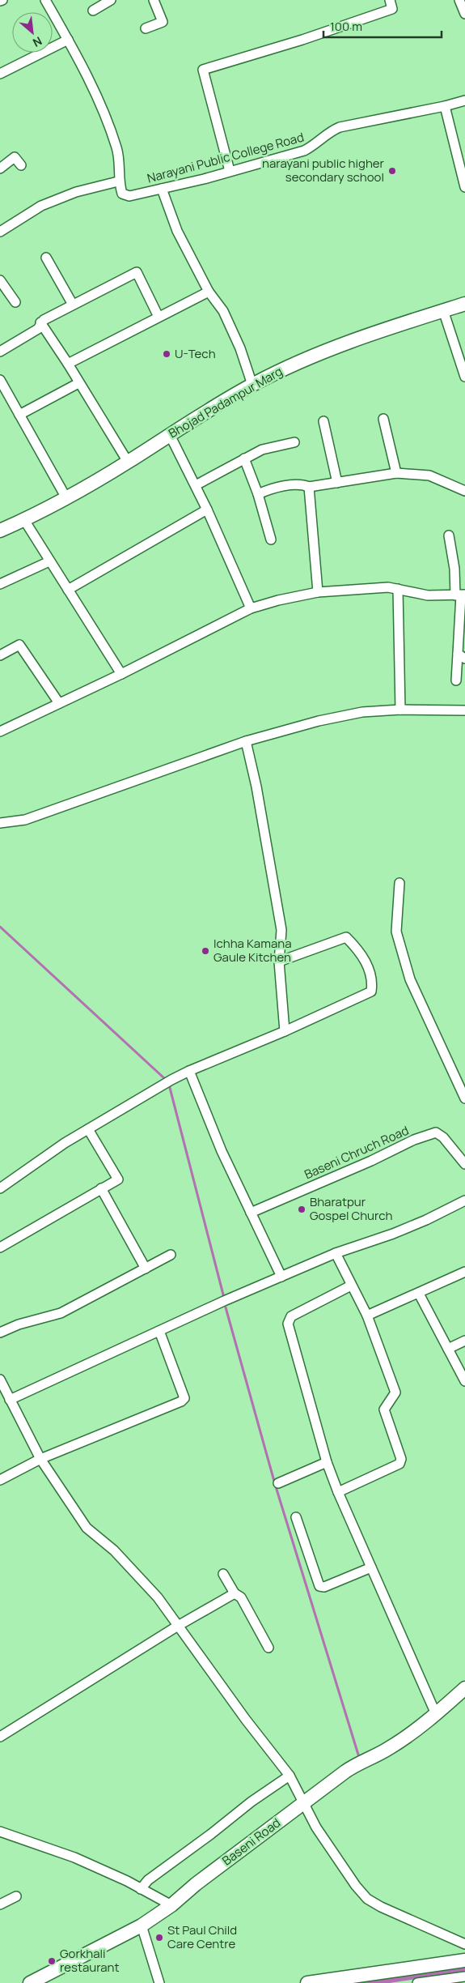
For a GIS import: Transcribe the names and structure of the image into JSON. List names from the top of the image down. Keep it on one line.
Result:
{"streets":{"street":["Narayani Public College Road","Bhojad Padampur Marg","Baseni Chruch Road","Baseni Road"]},"places":["narayani public higher secondary school","U-Tech","Ichha Kamana Gaule Kitchen","Bharatpur Gospel Church","St Paul Child Care Centre","Gorkhali restaurant"],"scale_bar":"100 m","north":"bottom right"}
